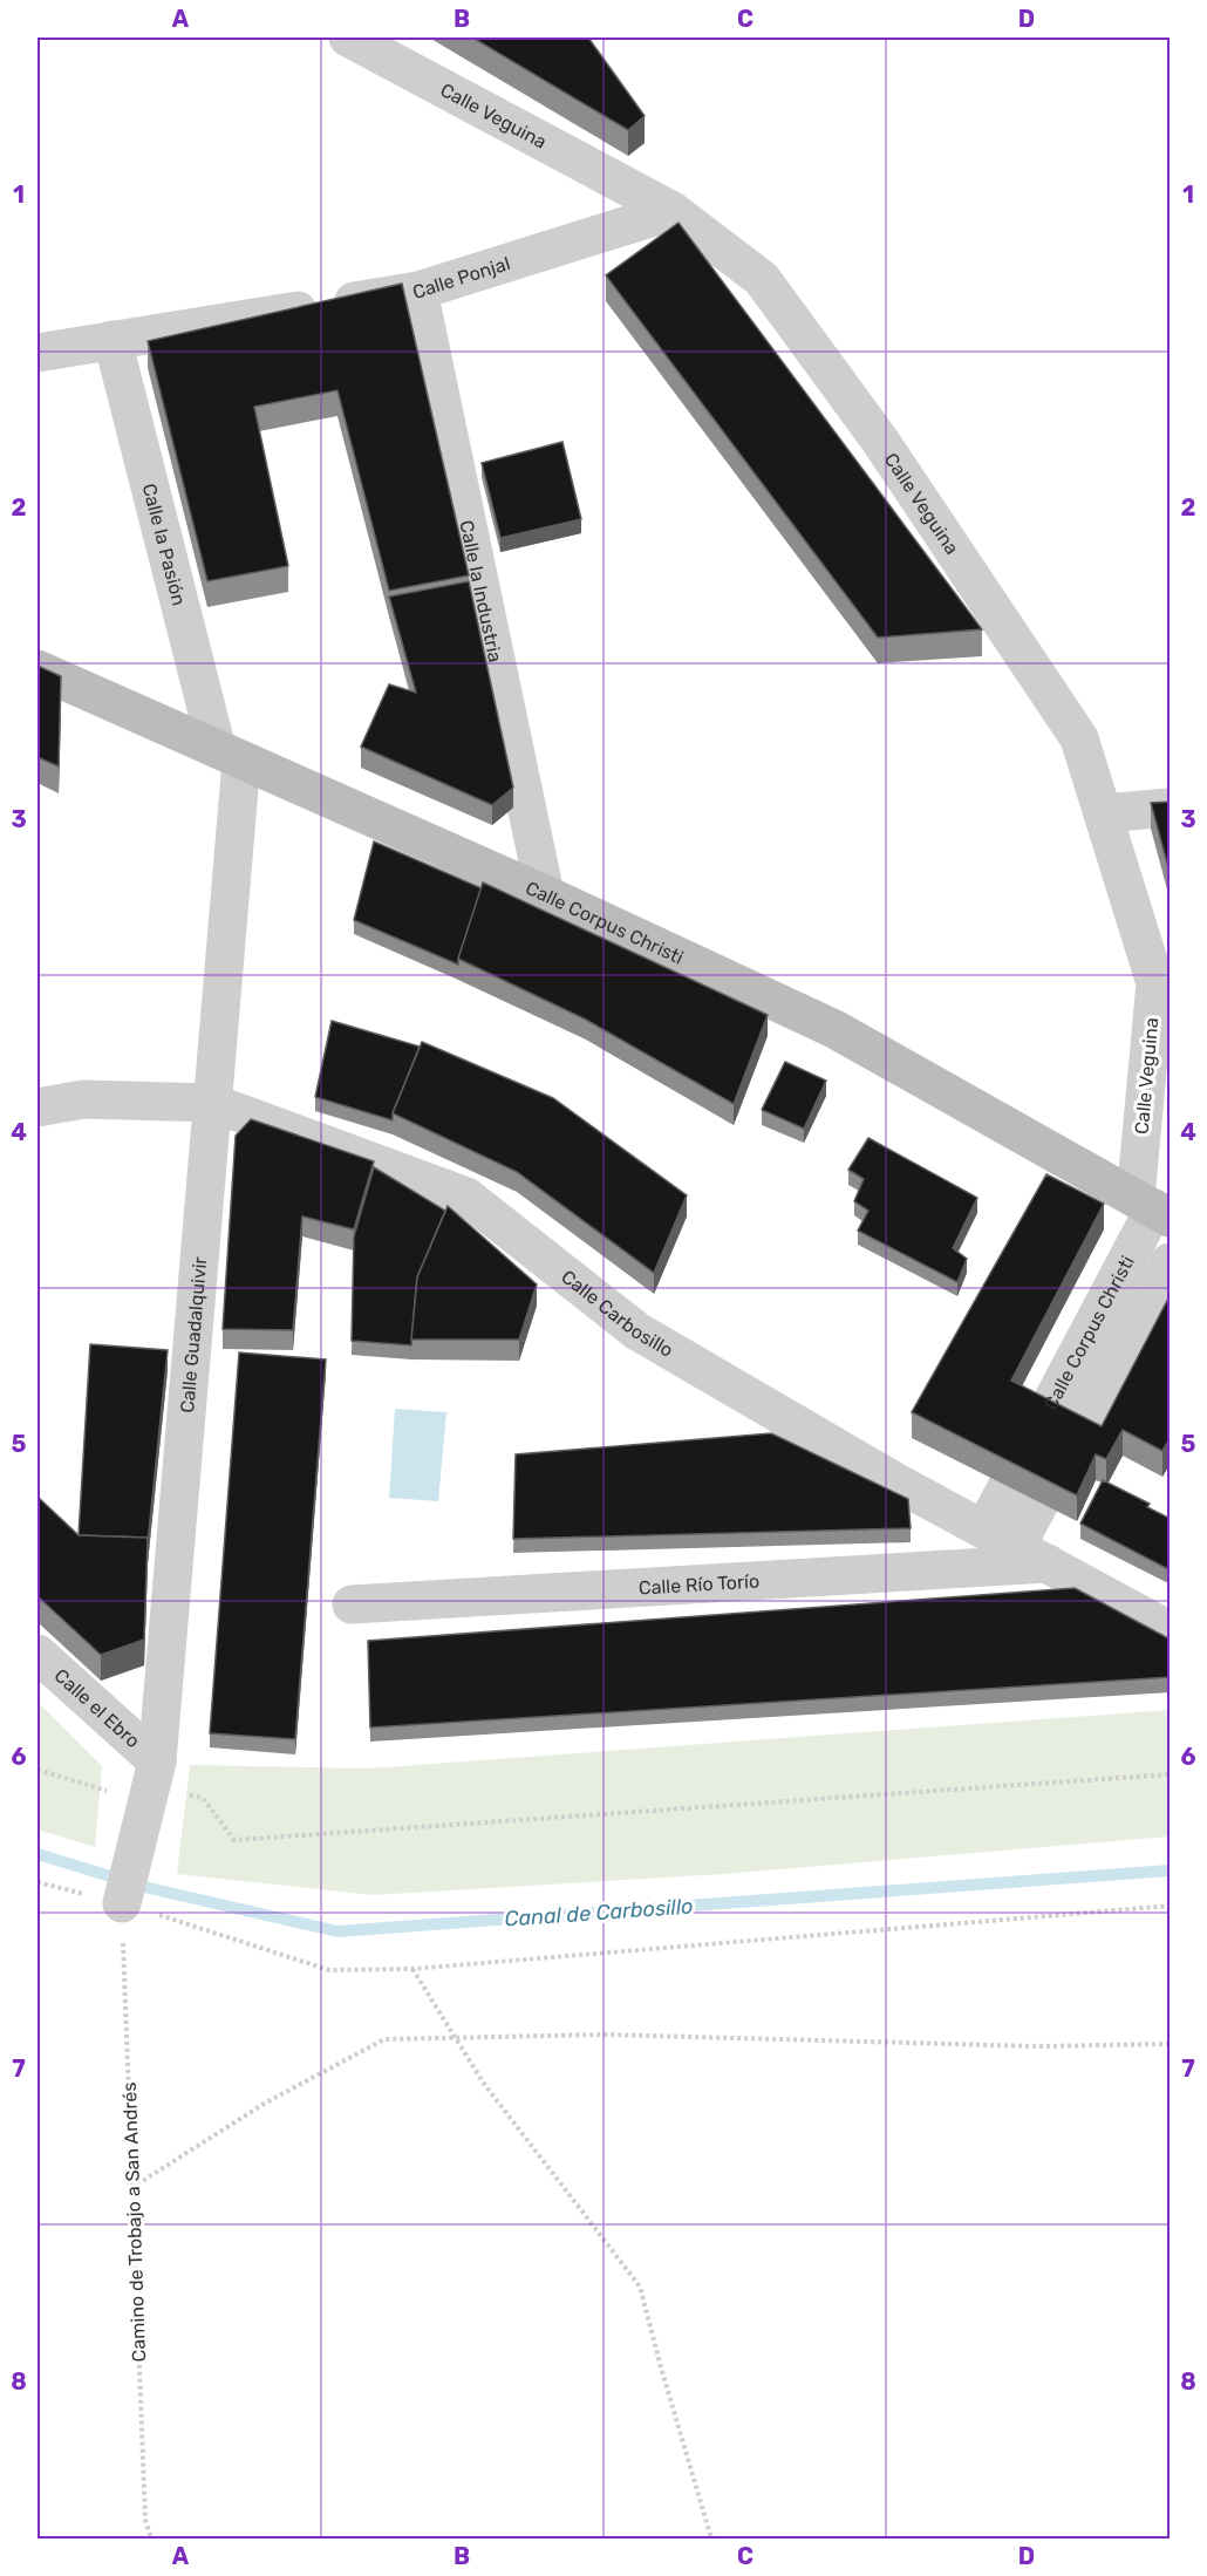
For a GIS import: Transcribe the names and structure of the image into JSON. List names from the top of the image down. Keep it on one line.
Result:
{"streets":{"main road":["Calle Corpus Christi"],"street":["Calle Veguina","Calle Ponjal","Calle la Pasión","Calle la Industria","Calle Carbosillo","Calle Guadalquivir","Calle Río Torío","Calle el Ebro"],"path":["Camino de Trobajo a San Andrés"]},"crossings":[["Calle Veguina","Calle Ponjal"],["Calle Veguina","Calle Corpus Christi"],["Calle Ponjal","Calle la Pasión"],["Calle Ponjal","Calle la Industria"],["Calle la Pasión","Calle Corpus Christi"],["Calle la Pasión","Calle Guadalquivir"],["Calle la Industria","Calle Corpus Christi"],["Calle Corpus Christi","Calle Carbosillo"],["Calle Corpus Christi","Calle Guadalquivir"],["Calle Corpus Christi","Calle Río Torío"],["Calle Carbosillo","Calle Guadalquivir"],["Calle Carbosillo","Calle Río Torío"],["Calle Guadalquivir","Calle el Ebro"],["Calle Guadalquivir","Camino de Trobajo a San Andrés"]],"water":["Canal de Carbosillo"],"grid":{"columns":["A","B","C","D"],"rows":["1","2","3","4","5","6","7","8"]}}
